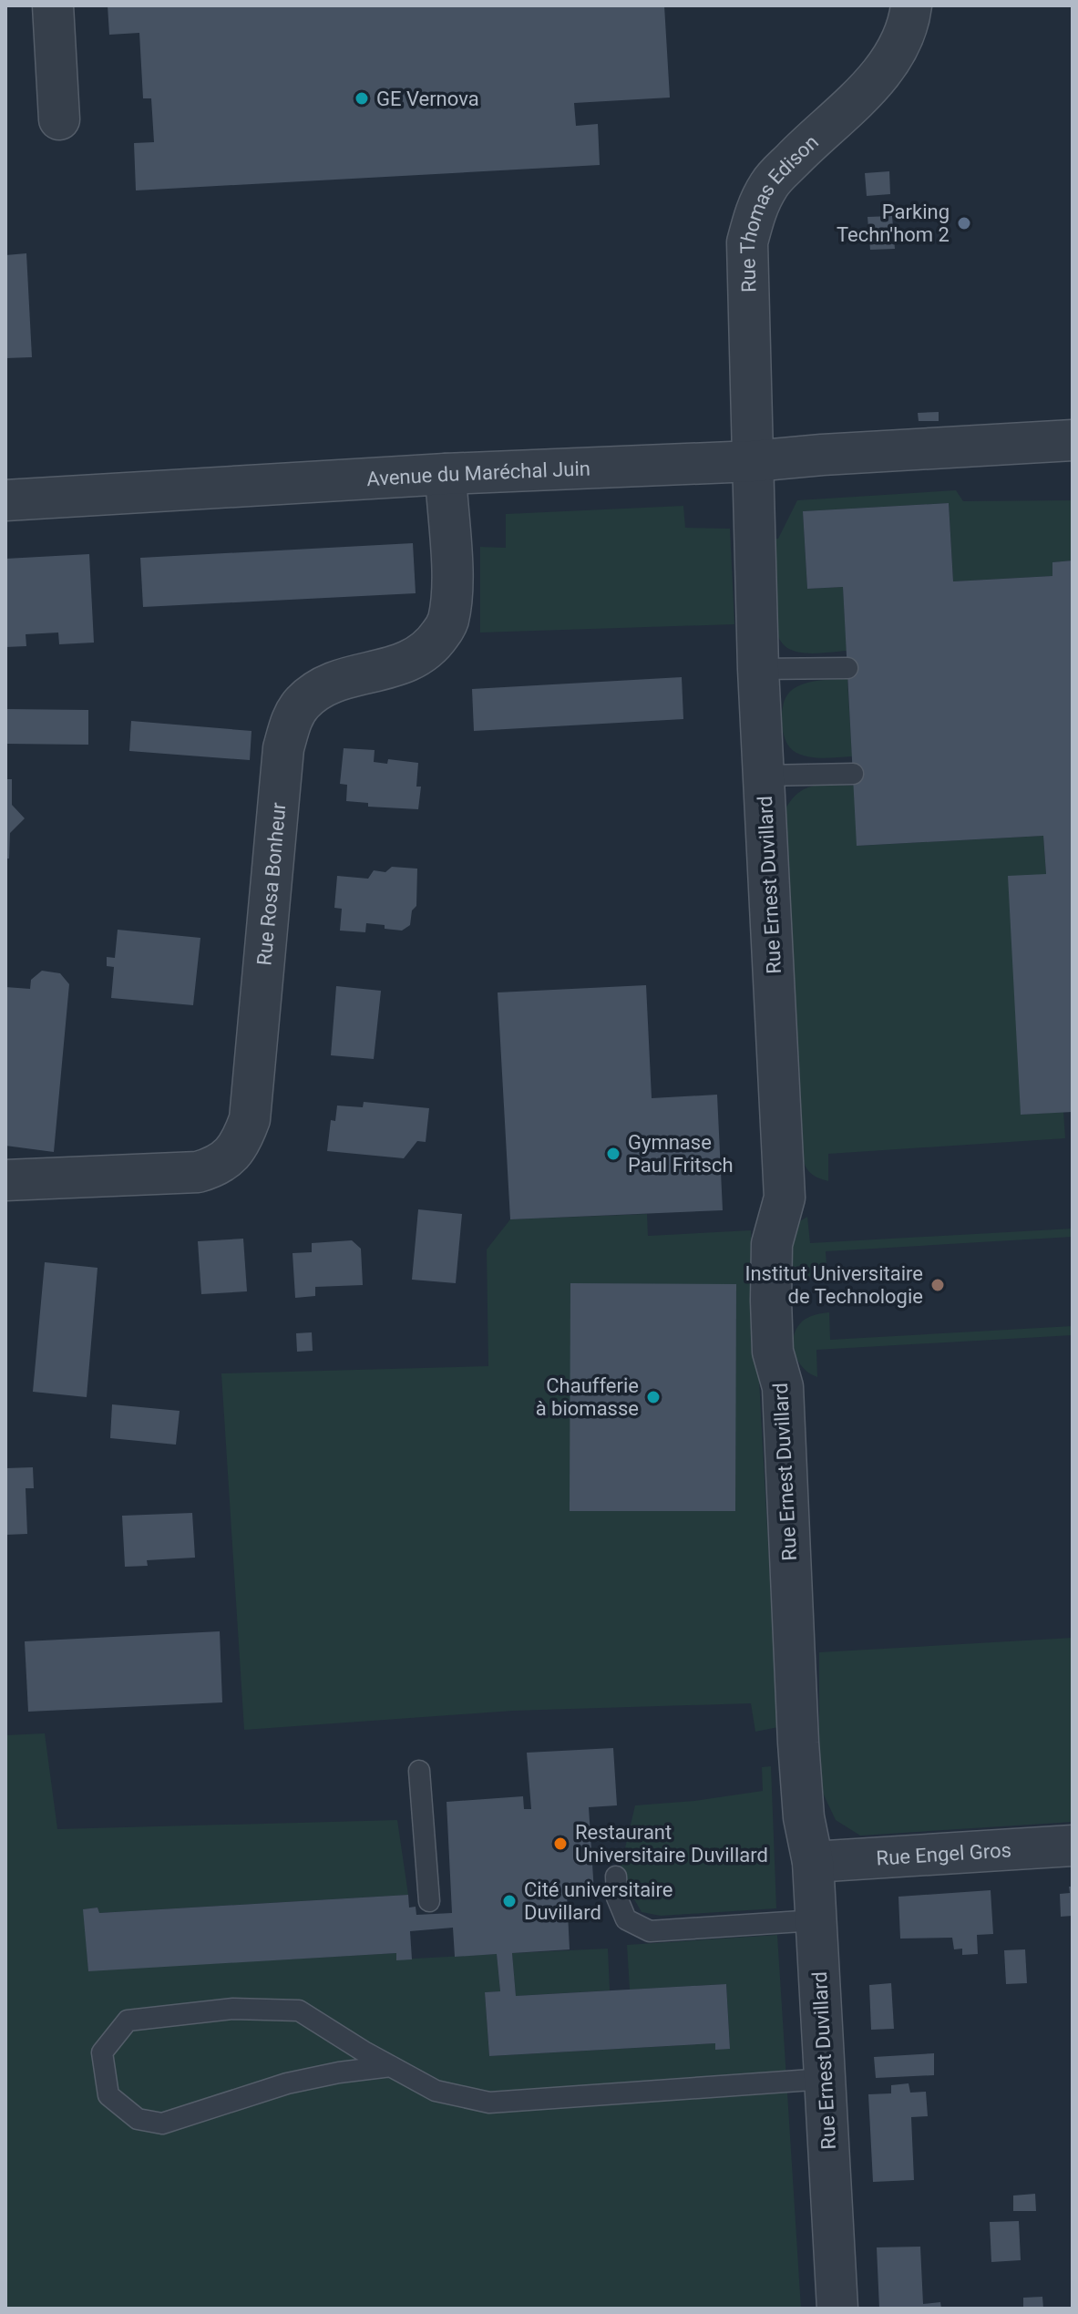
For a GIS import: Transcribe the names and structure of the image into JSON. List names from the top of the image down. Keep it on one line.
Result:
{"streets":{"street":["Rue Thomas Edison","Avenue du Maréchal Juin","Rue Rosa Bonheur","Rue Ernest Duvillard","Rue Engel Gros"]},"crossings":[["Rue Thomas Edison","Avenue du Maréchal Juin"],["Rue Thomas Edison","Rue Ernest Duvillard"],["Avenue du Maréchal Juin","Rue Rosa Bonheur"],["Avenue du Maréchal Juin","Rue Ernest Duvillard"],["Rue Ernest Duvillard","Rue Engel Gros"]],"places":["GE Vernova","Parking Techn'hom 2","Gymnase Paul Fritsch","Institut Universitaire de Technologie","Chaufferie à biomasse","Restaurant Universitaire Duvillard","Cité universitaire Duvillard"]}
